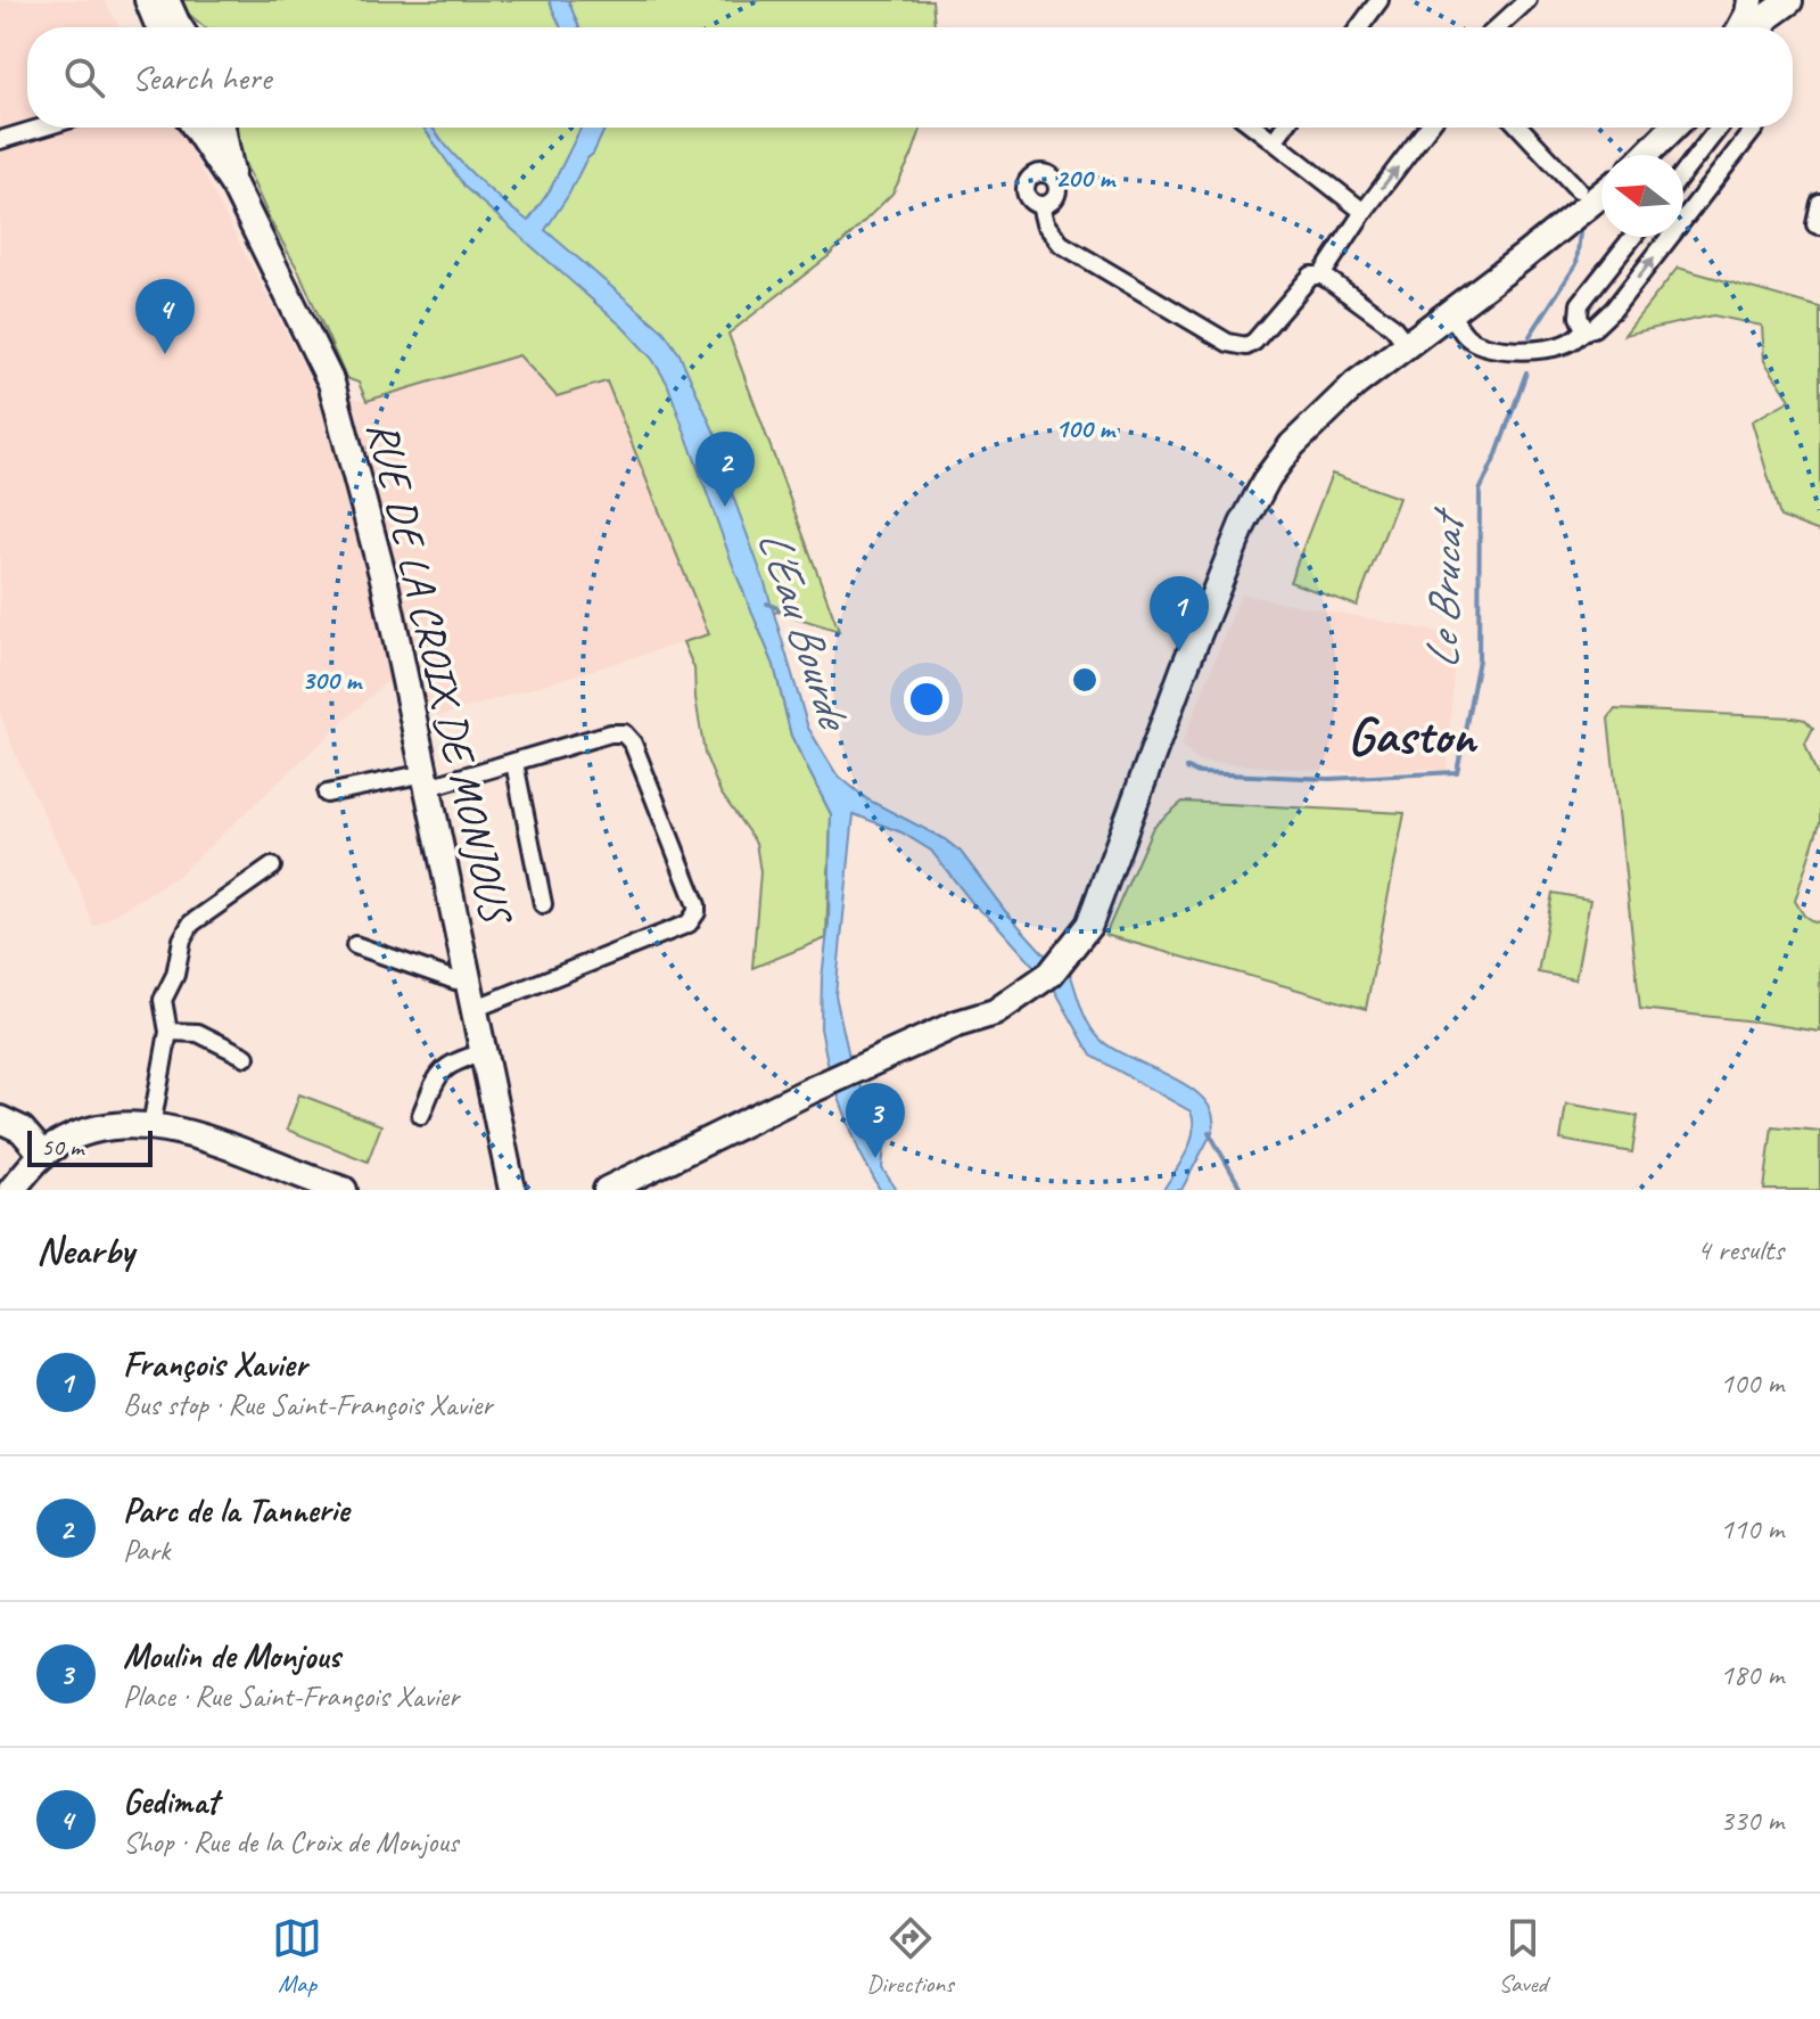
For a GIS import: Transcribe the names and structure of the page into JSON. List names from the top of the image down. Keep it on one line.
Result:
{"streets":{"street":["RUE DE LA CROIX DE MONJOUS"]},"districts":["Gaston"],"water":["Le Brucat","L'Eau Bourde"],"scale_bar":"50 m","north":"left","page":{"search":"Search here","pins":["4","2","1","3"],"scale":"50 m","heading":["Nearby","4 results"],"list":[{"mark":"1","name":"François Xavier","note":"Bus stop · Rue Saint-François Xavier","value":"100 m"},{"mark":"2","name":"Parc de la Tannerie","note":"Park","value":"110 m"},{"mark":"3","name":"Moulin de Monjous","note":"Place · Rue Saint-François Xavier","value":"180 m"},{"mark":"4","name":"Gedimat","note":"Shop · Rue de la Croix de Monjous","value":"330 m"}],"nav":["Map","Directions","Saved"]},"rings":["200 m","100 m","300 m"]}
